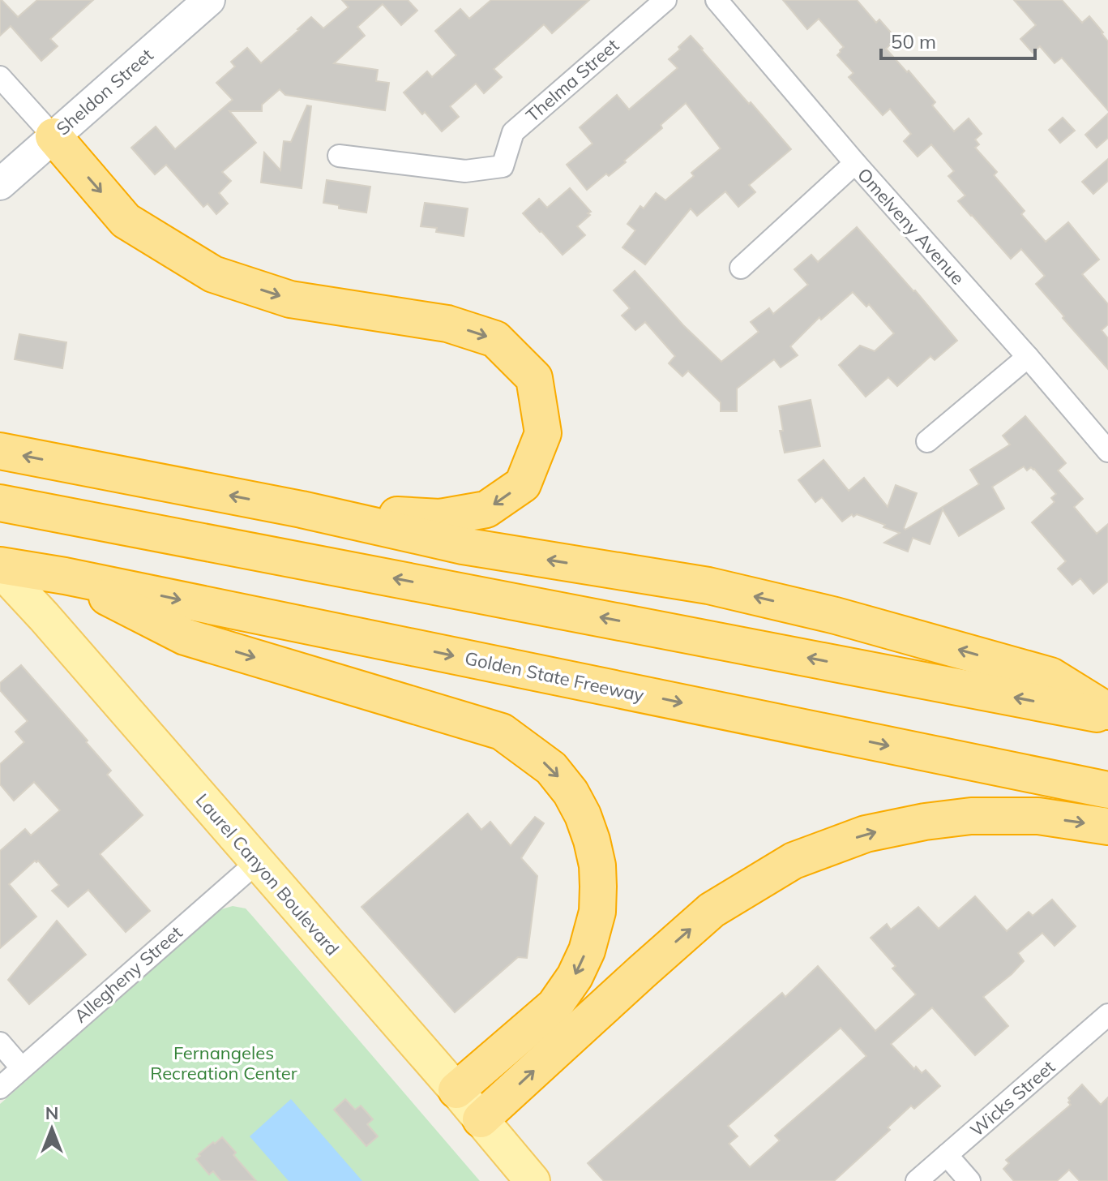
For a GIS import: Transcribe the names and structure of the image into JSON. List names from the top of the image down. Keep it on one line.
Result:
{"streets":{"highway":["Golden State Freeway"],"main road":["Sheldon Street","Laurel Canyon Boulevard"],"street":["Thelma Street","Omelveny Avenue","Allegheny Street","Wicks Street"]},"crossings":[["Golden State Freeway","Laurel Canyon Boulevard"],["Laurel Canyon Boulevard","Allegheny Street"]],"parks":["Fernangeles Recreation Center"],"scale_bar":"50 m","north":"top"}
